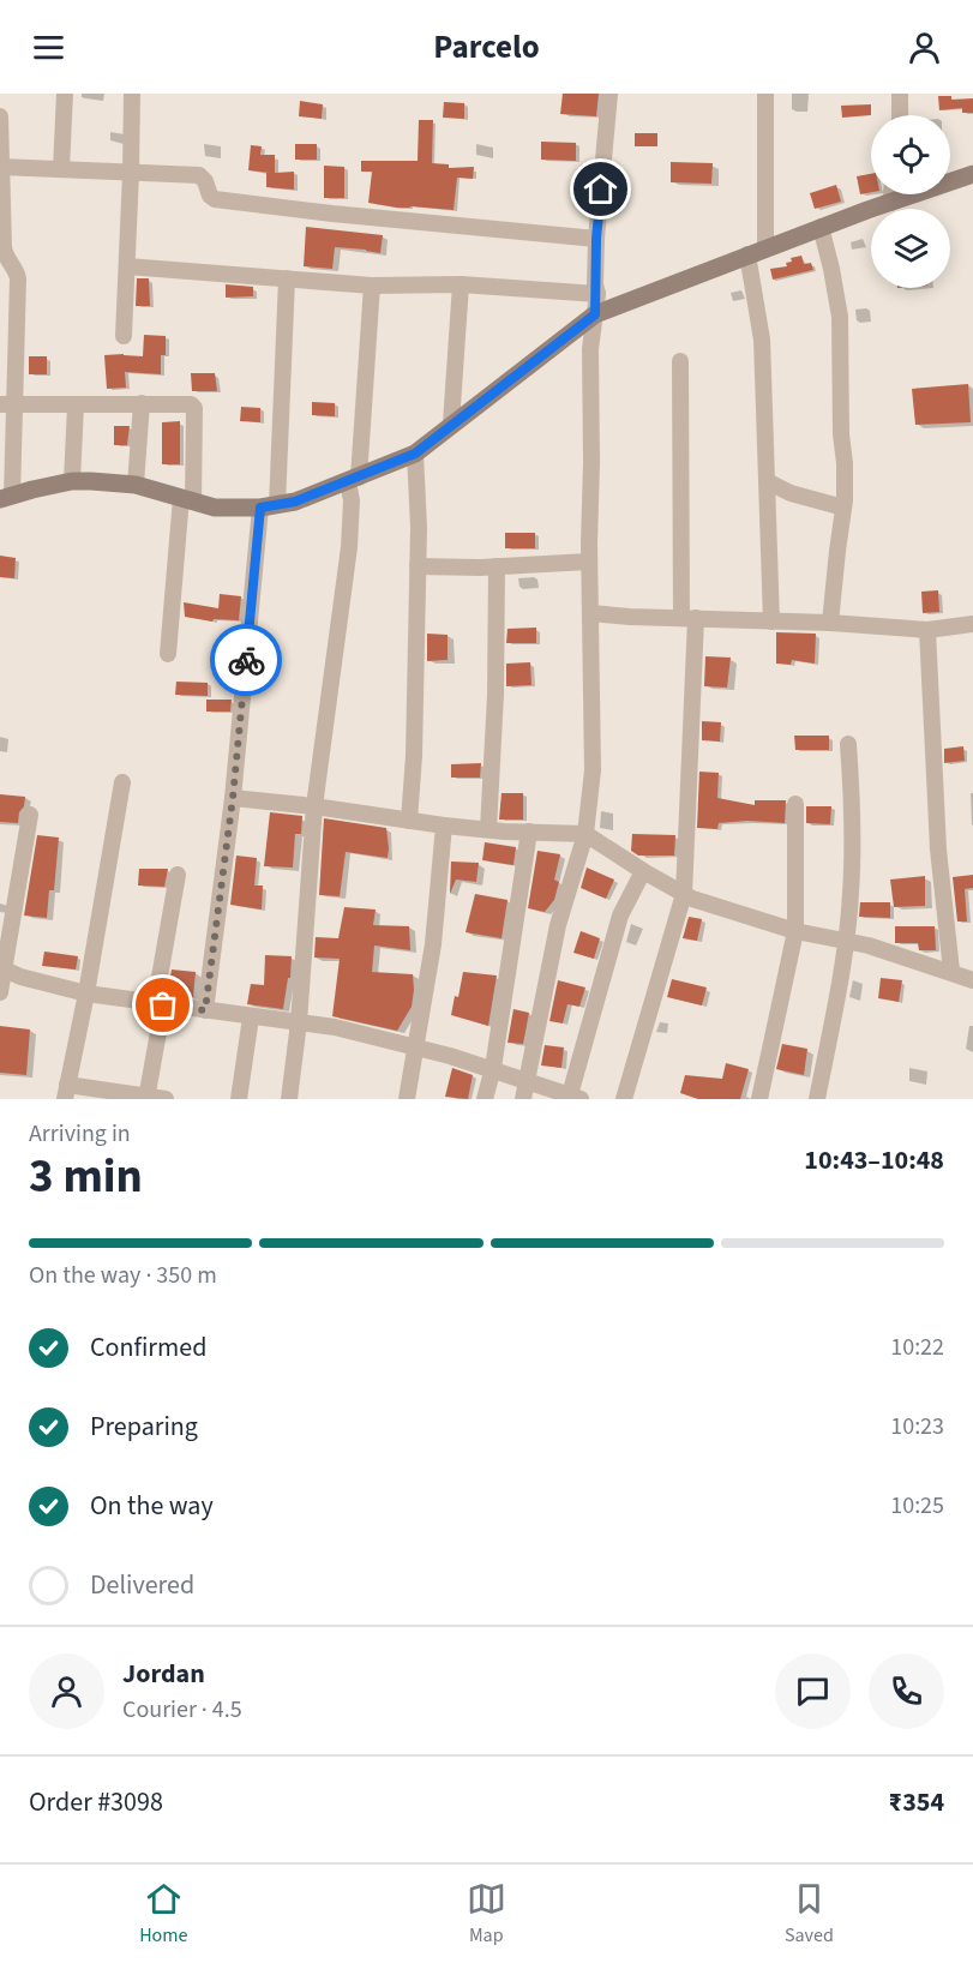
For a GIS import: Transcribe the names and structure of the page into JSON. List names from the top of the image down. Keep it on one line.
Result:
{"page":{"header":"Parcelo","heading":["3 min","Arriving in","10:43–10:48"],"panel":["Jordan","Courier · 4.5","Order #3098","₹354"],"bar":"On the way · 350 m","list":[["Confirmed","10:22"],["Preparing","10:23"],["On the way","10:25"],"Delivered"],"tabs":["Home","Map","Saved"]}}
